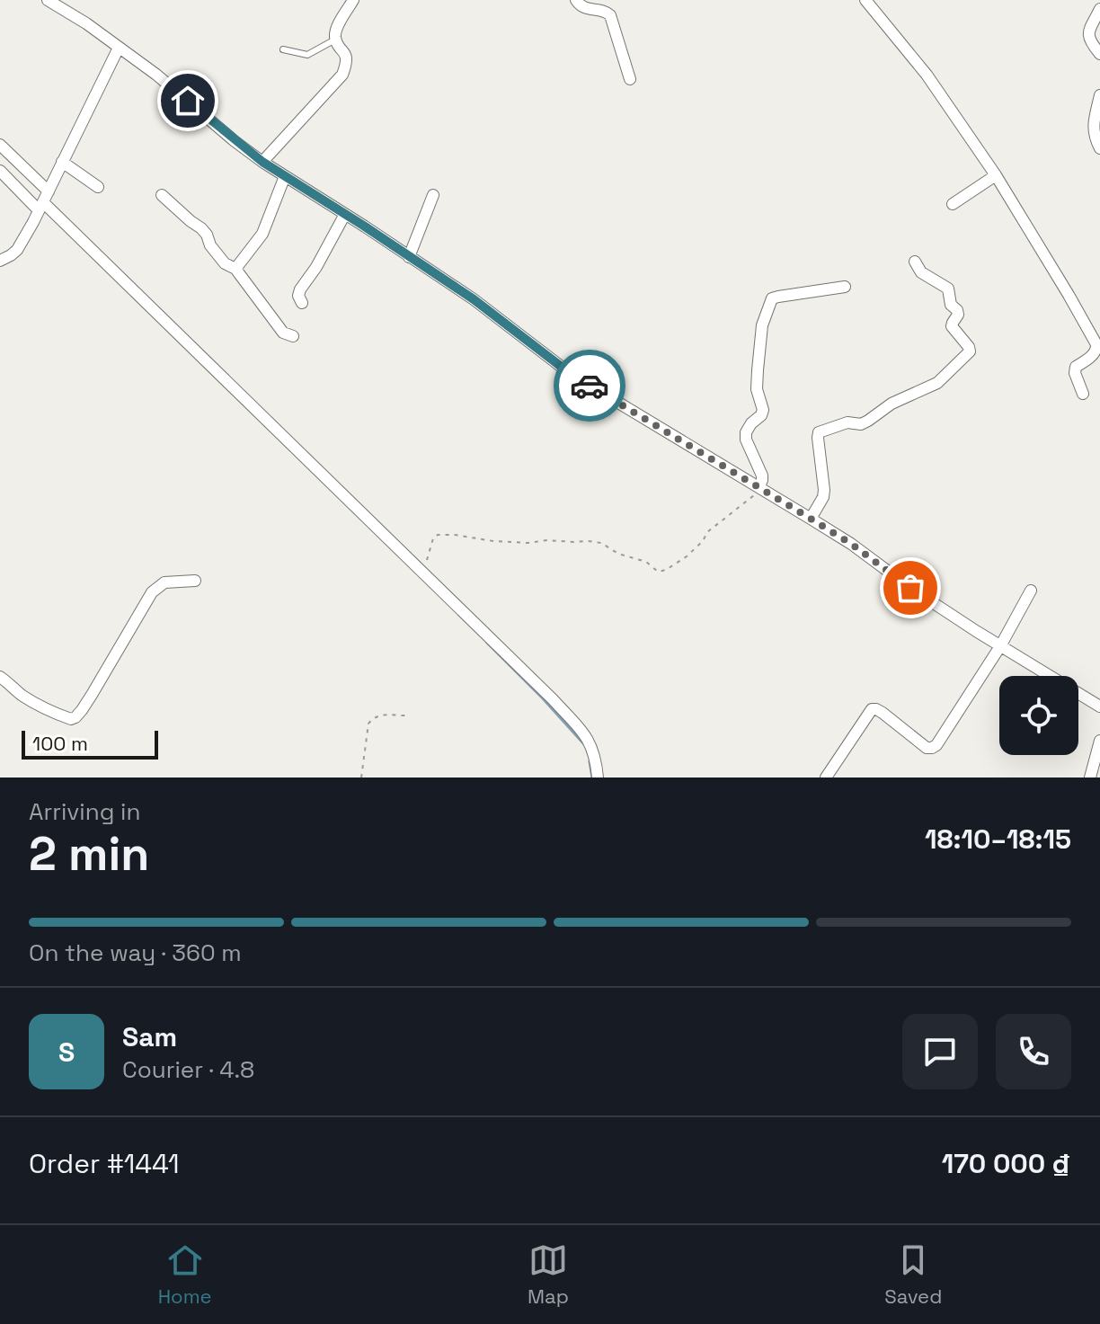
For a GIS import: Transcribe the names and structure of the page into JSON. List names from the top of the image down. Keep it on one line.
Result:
{"scale_bar":"100 m","page":{"scale":"100 m","heading":["2 min","Arriving in","18:10–18:15"],"panel":["Sam","Courier · 4.8","Order #1441","170 000 ₫"],"bar":"On the way · 360 m","round":"S","tabs":["Home","Map","Saved"]}}
